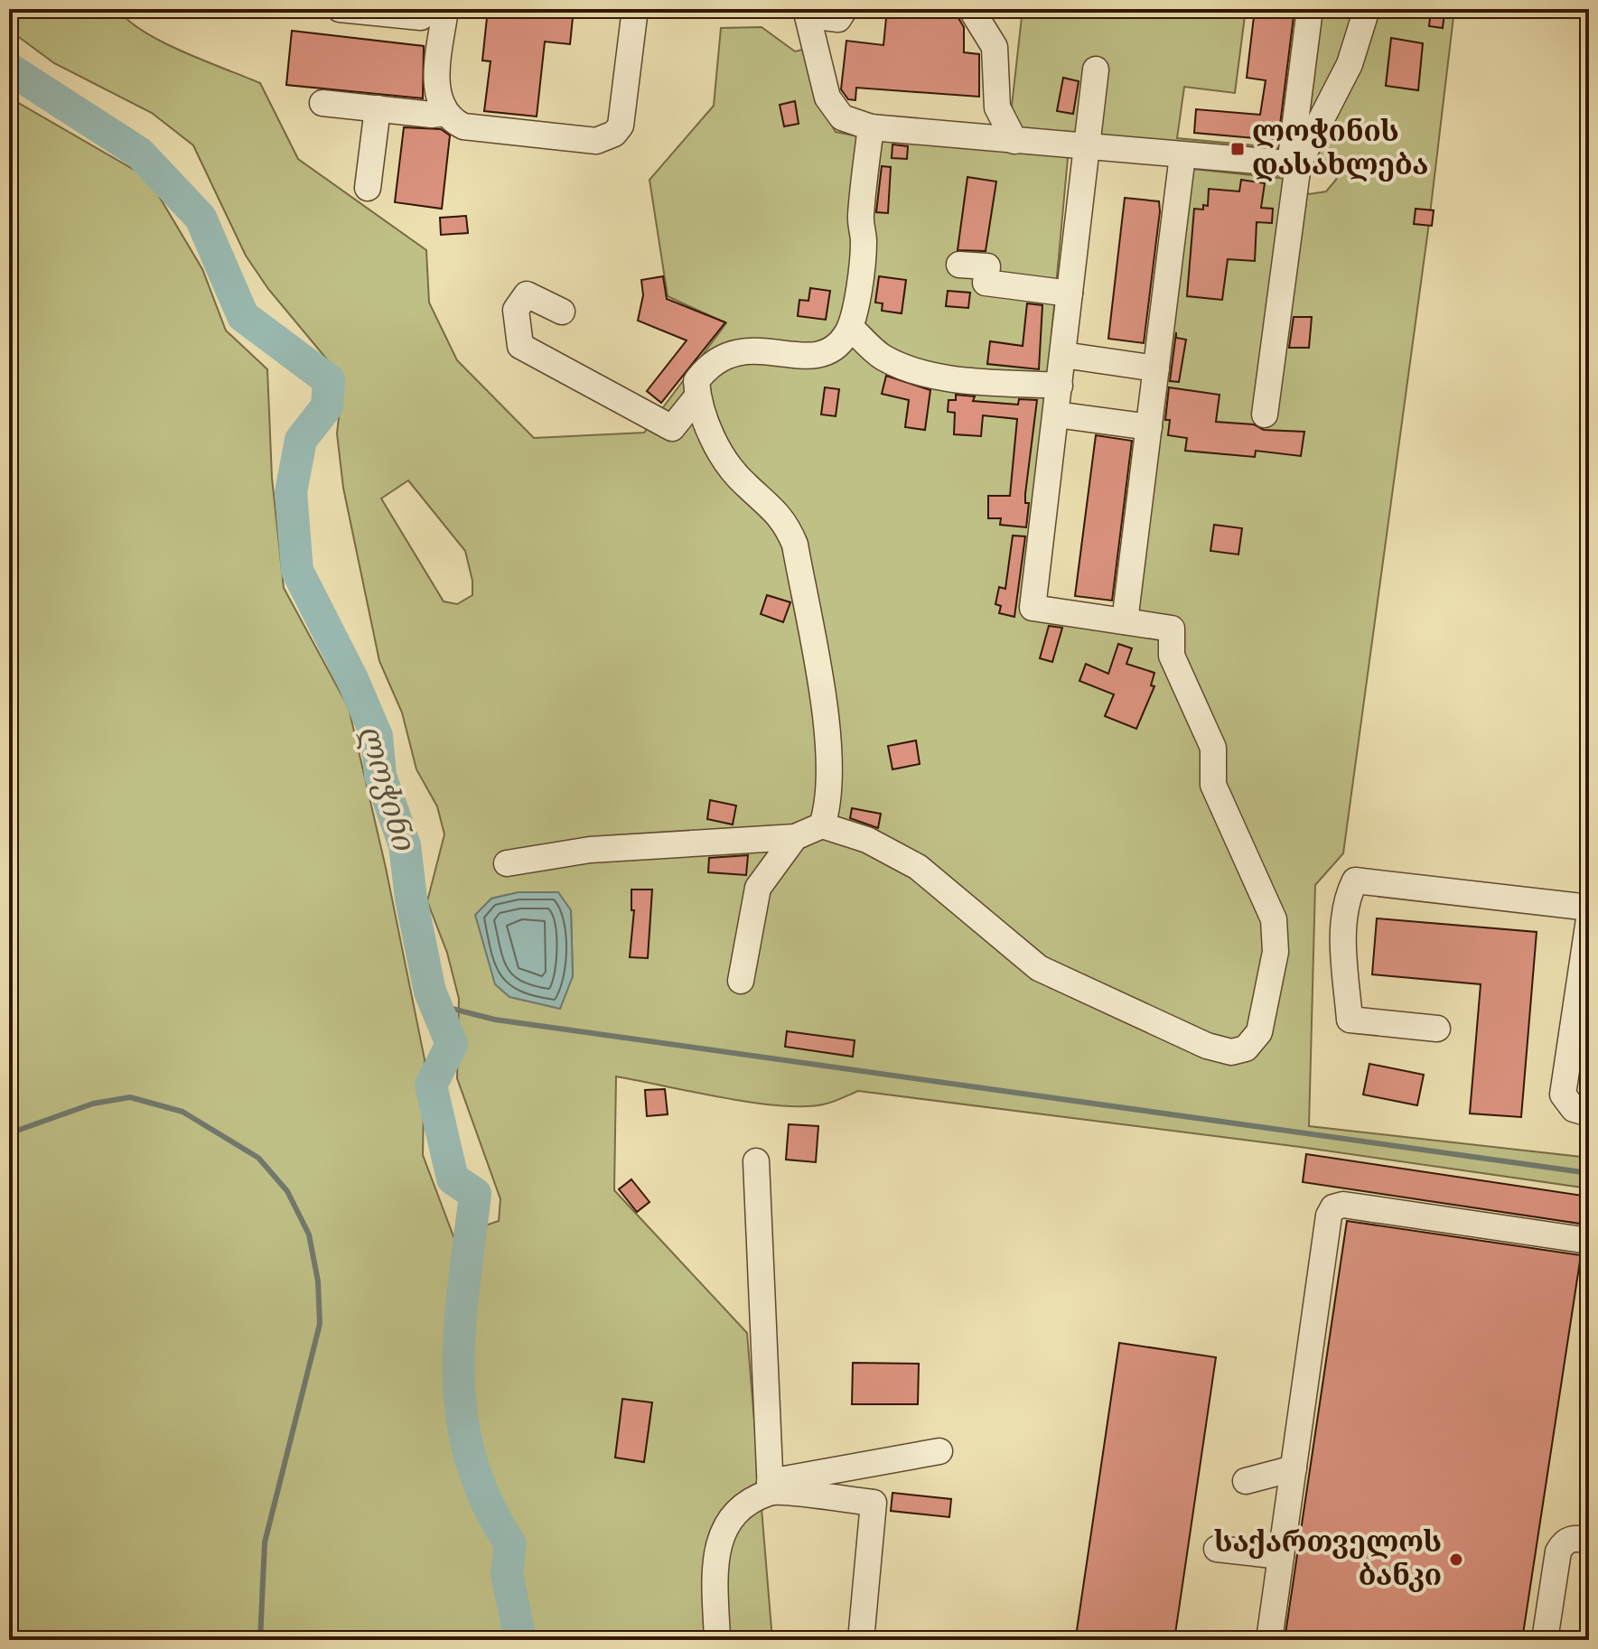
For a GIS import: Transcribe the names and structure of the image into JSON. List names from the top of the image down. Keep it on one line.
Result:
{"water":["ლოჭინი"],"places":{"transit":["ლოჭინის დასახლება"],"other":["საქართველოს ბანკი"]}}
